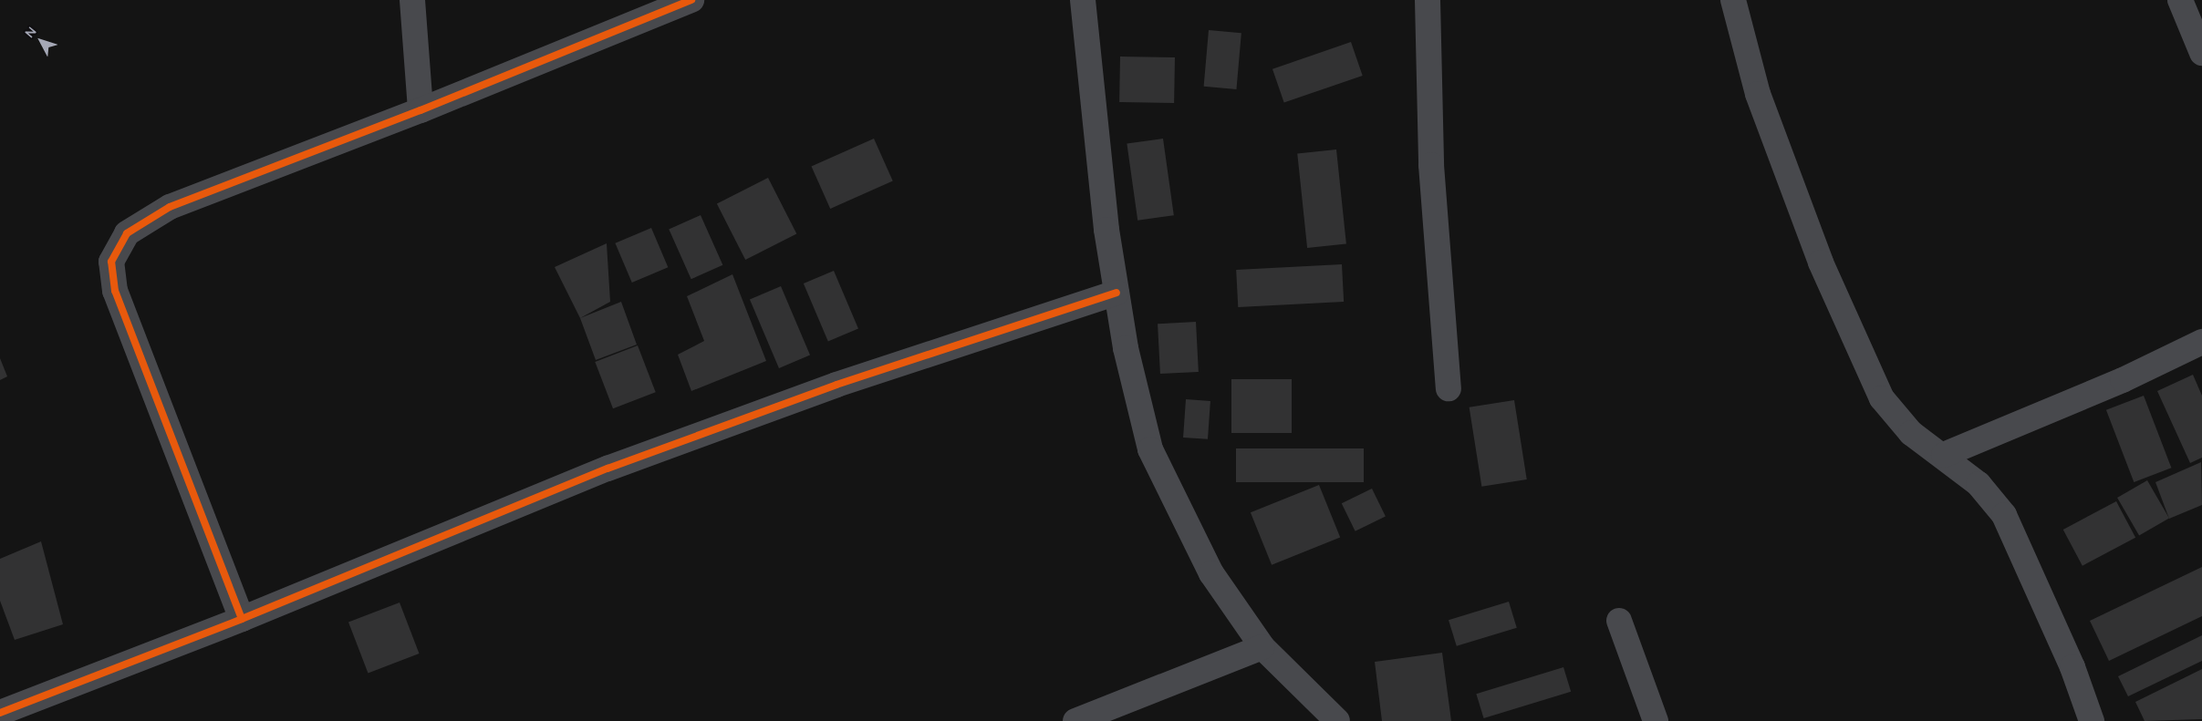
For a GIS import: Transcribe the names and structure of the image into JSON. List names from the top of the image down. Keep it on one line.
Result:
{"north":"top left"}
